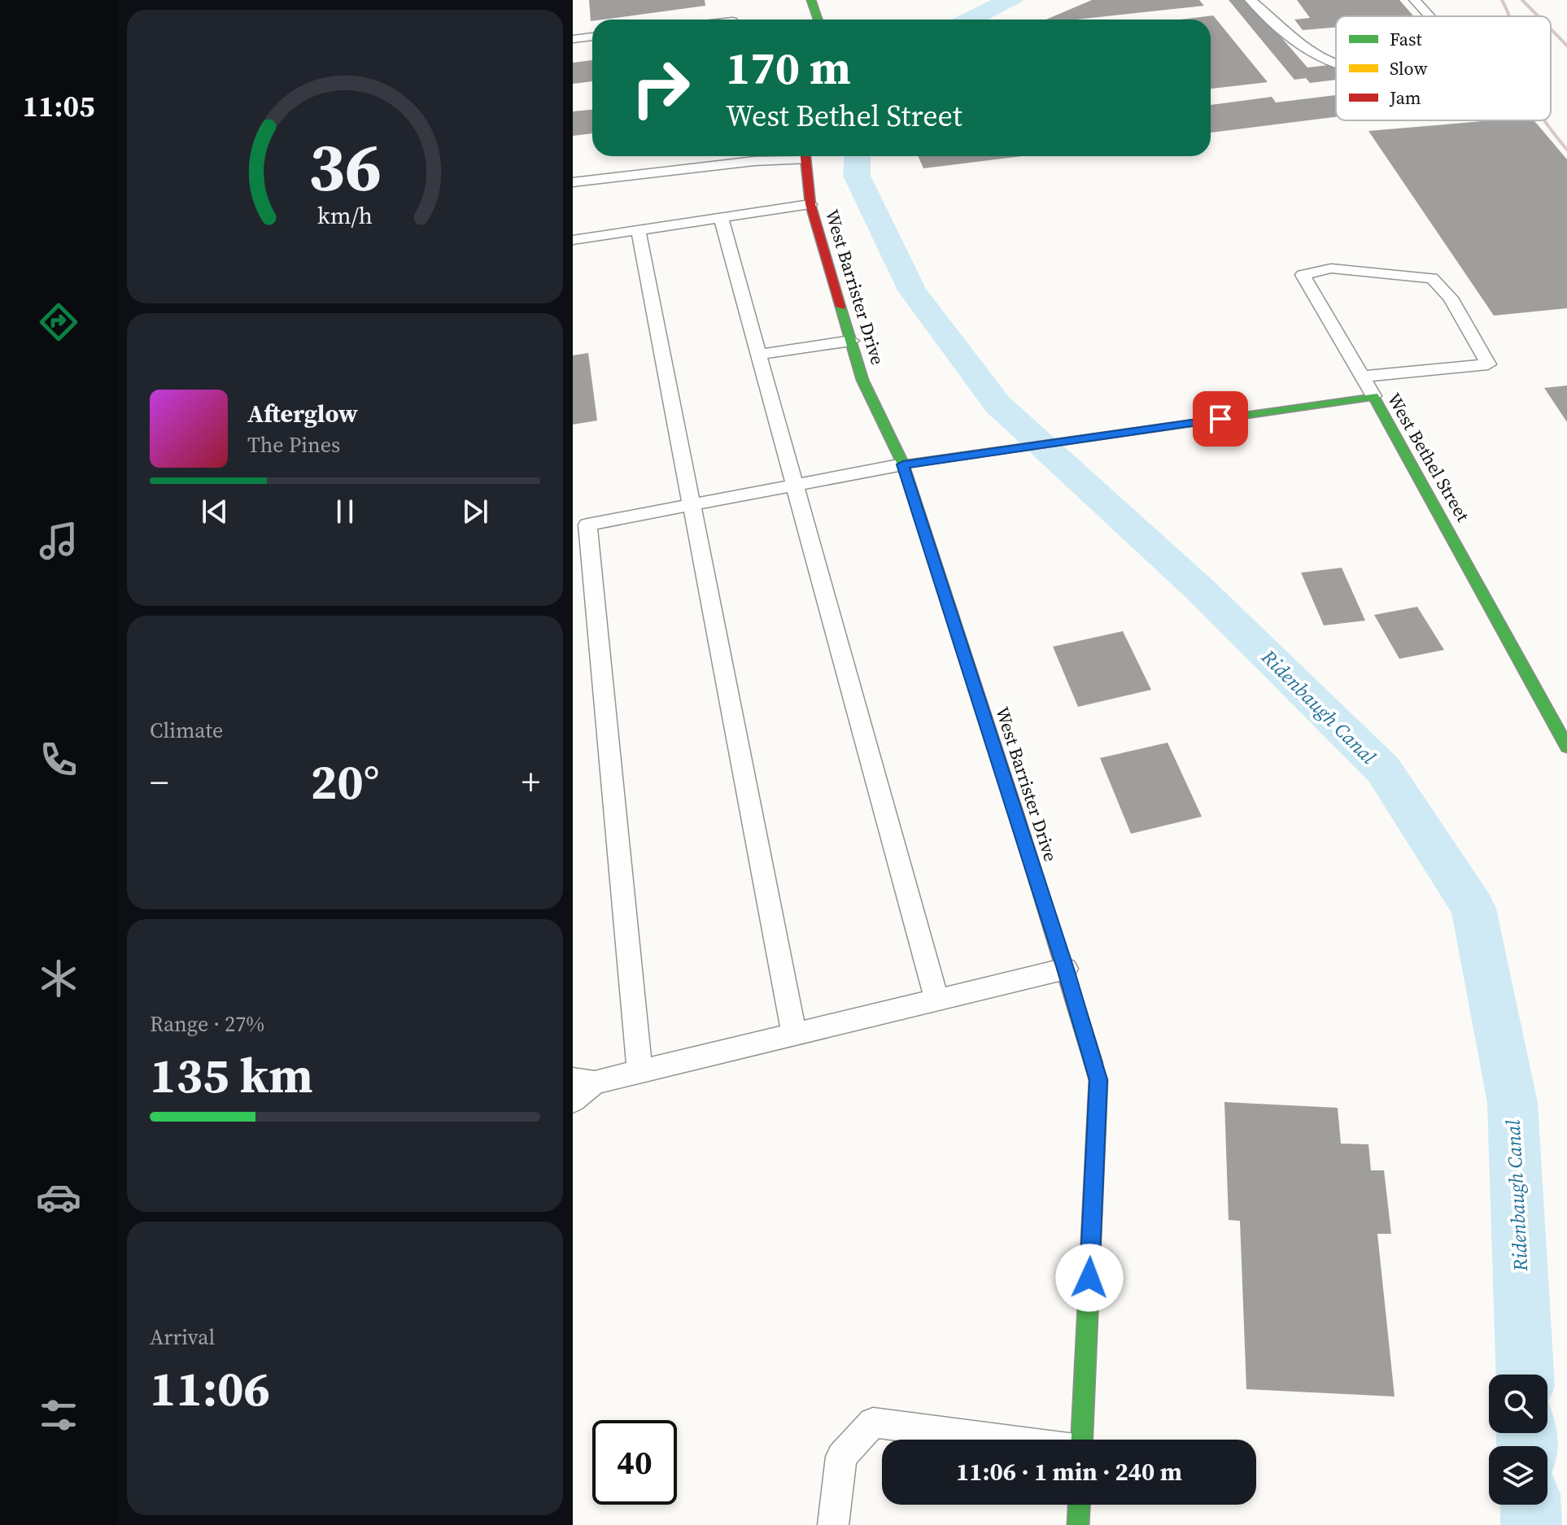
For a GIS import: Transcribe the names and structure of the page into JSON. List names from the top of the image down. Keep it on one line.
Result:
{"streets":{"street":["West Barrister Drive","West Bethel Street"]},"crossings":[["West Barrister Drive","West Bethel Street"]],"water":["Ridenbaugh Canal"],"legend":["Fast","Slow","Jam"],"page":{"tabs":"11:05","turn":["170 m","West Bethel Street"],"song":["Afterglow","The Pines"],"tile":["Climate",["Range · 27%","135 km"],["Arrival","11:06"]],"heat":["−","20°","+"],"limit":"40","trip":"11:06 · 1 min · 240 m","gauge":["36","km/h"]}}
